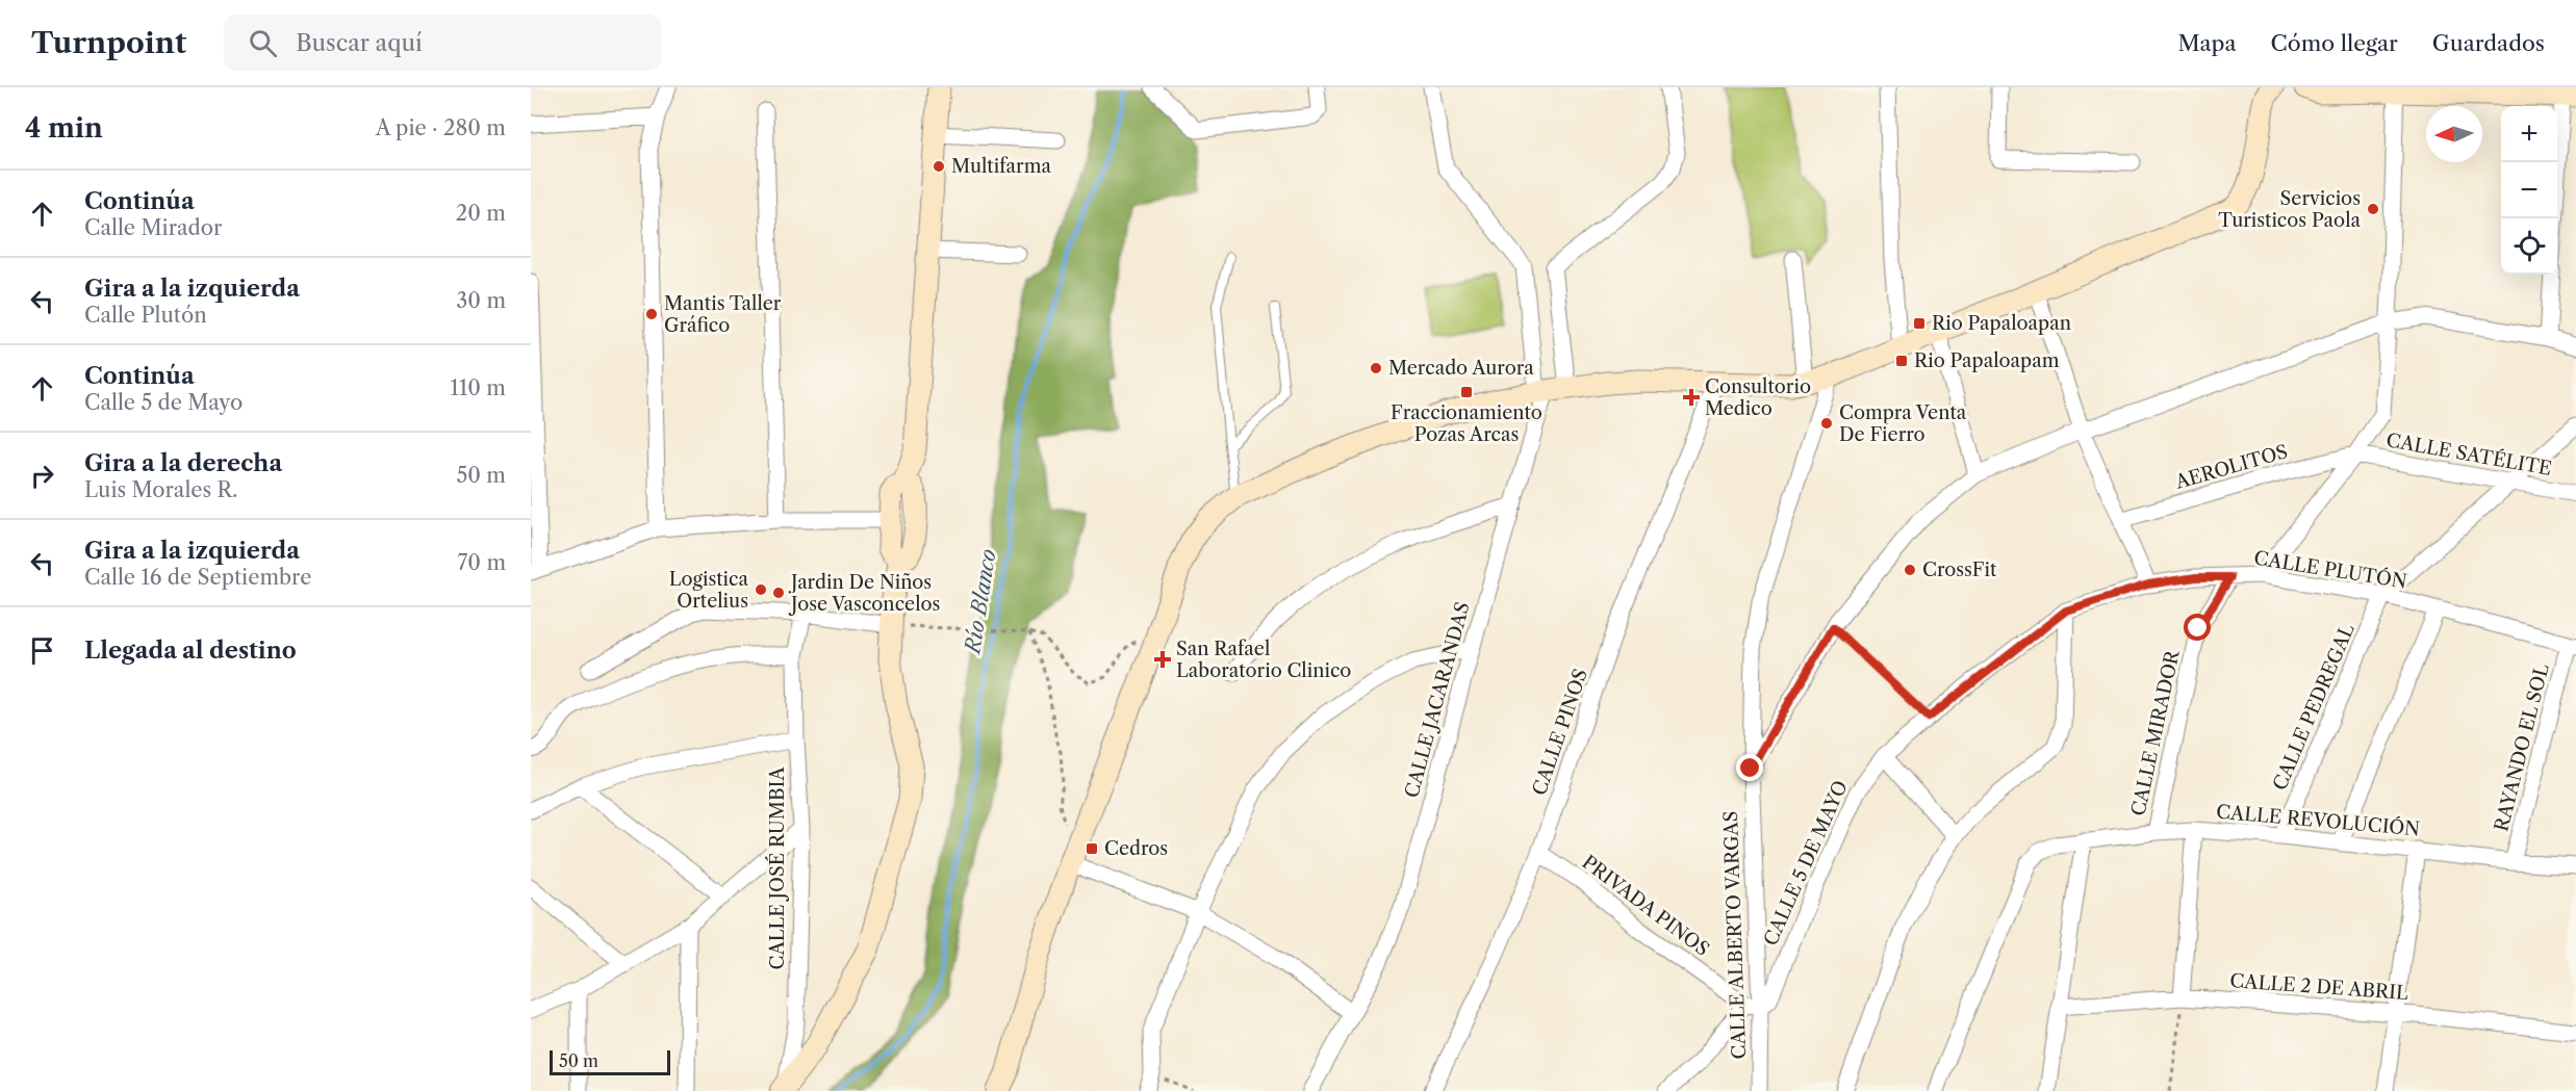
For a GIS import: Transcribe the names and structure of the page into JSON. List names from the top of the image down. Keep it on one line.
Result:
{"streets":{"street":["CALLE SATÉLITE","AEROLITOS","CALLE PLUTÓN","CALLE JACARANDAS","CALLE PEDREGAL","CALLE PINOS","CALLE MIRADOR","RAYANDO EL SOL","CALLE REVOLUCIÓN","CALLE 5 DE MAYO","CALLE JOSÉ RUMBIA","PRIVADA PINOS","CALLE ALBERTO VARGAS","CALLE 2 DE ABRIL"]},"crossings":[["CALLE SATÉLITE","AEROLITOS"],["CALLE PLUTÓN","CALLE PEDREGAL"],["CALLE PLUTÓN","CALLE MIRADOR"],["CALLE PLUTÓN","RAYANDO EL SOL"],["CALLE PLUTÓN","CALLE 5 DE MAYO"],["CALLE PEDREGAL","CALLE REVOLUCIÓN"],["CALLE PINOS","PRIVADA PINOS"],["CALLE MIRADOR","CALLE REVOLUCIÓN"],["RAYANDO EL SOL","CALLE REVOLUCIÓN"],["CALLE 5 DE MAYO","CALLE ALBERTO VARGAS"]],"water":["Río Blanco"],"places":{"other":["Multifarma","Servicios Turisticos Paola","Mantis Taller Gráfico","Mercado Aurora","Compra Venta De Fierro","CrossFit","Logistica Ortelius","Jardin De Niños Jose Vasconcelos"],"transit":["Rio Papaloapan","Rio Papaloapam","Fraccionamiento Pozas Arcas","Cedros"],"health":["Consultorio Medico","San Rafael Laboratorio Clinico"]},"scale_bar":"50 m","north":"left","page":{"header":"Turnpoint","search":"Buscar aquí","nav":["Mapa","Cómo llegar","Guardados"],"heading":["4 min","A pie · 280 m"],"map_buttons":["+","−"],"list":[["Continúa","Calle Mirador","20 m"],["Gira a la izquierda","Calle Plutón","30 m"],["Continúa","Calle 5 de Mayo","110 m"],["Gira a la derecha","Luis Morales R.","50 m"],["Gira a la izquierda","Calle 16 de Septiembre","70 m"],"Llegada al destino"],"scale":"50 m"}}
